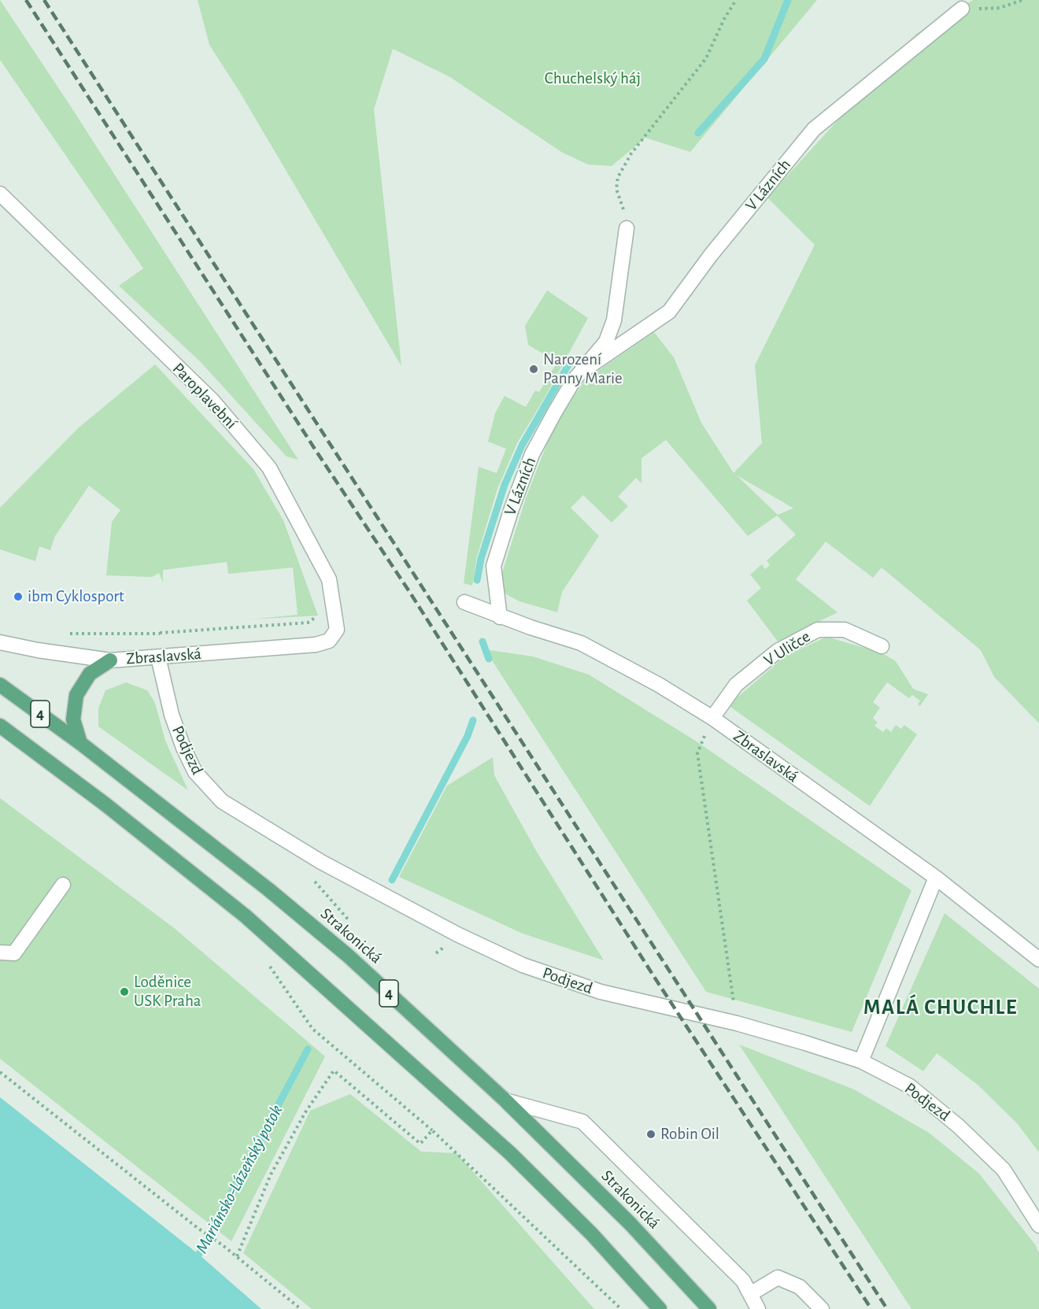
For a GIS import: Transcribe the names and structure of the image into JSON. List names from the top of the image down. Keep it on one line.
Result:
{"streets":{"main road":["4","Strakonická"],"street":["V Lázních","Paroplavební","V Uličce","Zbraslavská","Podjezd"]},"crossings":[["V Lázních","Zbraslavská"],["Paroplavební","Zbraslavská"],["V Uličce","Zbraslavská"],["Zbraslavská","Podjezd"]],"districts":["MALÁ CHUCHLE"],"water":["Mariánsko-Lázeňský potok"],"parks":["Chuchelský háj"],"places":["Narození Panny Marie","ibm Cyklosport","Loděnice USK Praha","Robin Oil"]}
